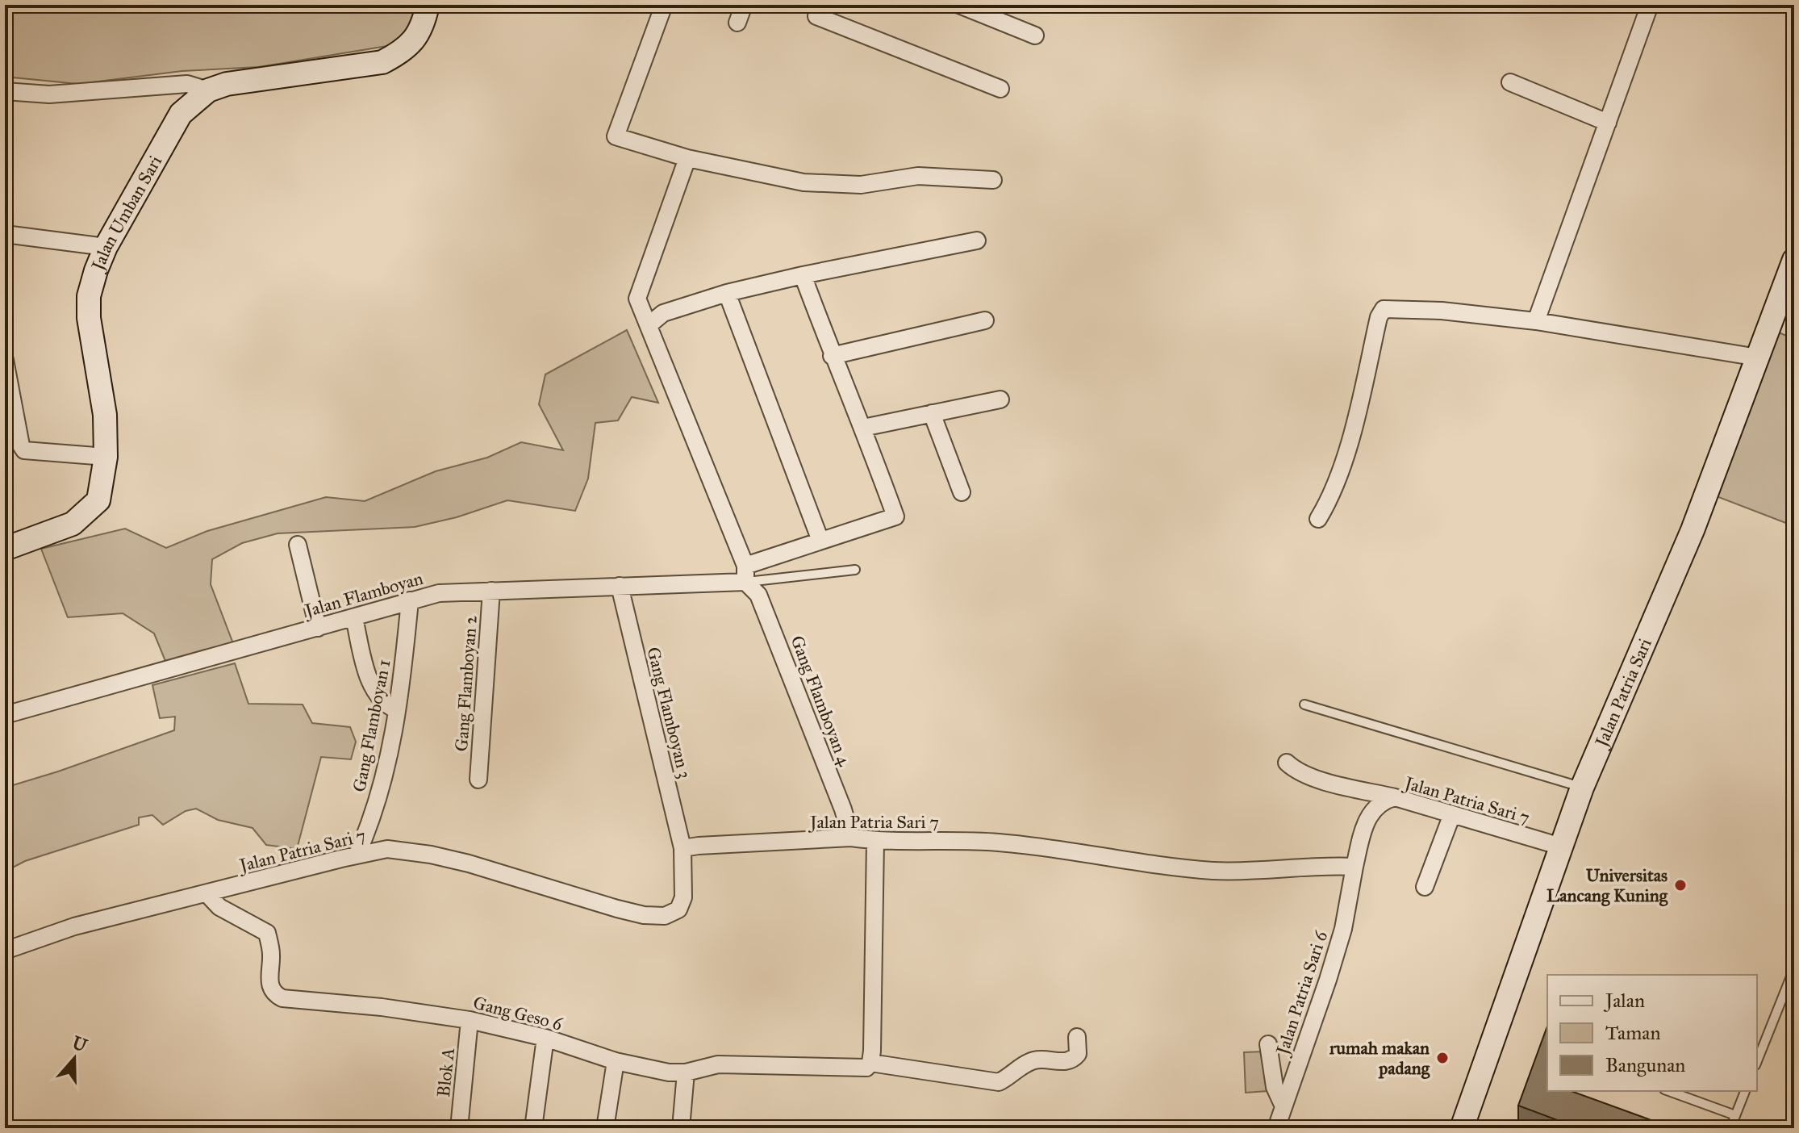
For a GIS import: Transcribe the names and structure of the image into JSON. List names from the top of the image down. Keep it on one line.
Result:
{"streets":{"street":["Jalan Umban Sari","Jalan Flamboyan","Gang Flamboyan 2","Jalan Patria Sari","Gang Flamboyan 4","Gang Flamboyan 3","Gang Flamboyan 1","Jalan Patria Sari 7","Jalan Patria Sari 6","Gang Geso 6","Blok A"]},"crossings":[["Jalan Flamboyan","Gang Flamboyan 2"],["Jalan Flamboyan","Gang Flamboyan 4"],["Jalan Flamboyan","Gang Flamboyan 3"],["Jalan Flamboyan","Gang Flamboyan 1"],["Jalan Patria Sari","Jalan Patria Sari 7"],["Gang Flamboyan 4","Jalan Patria Sari 7"],["Gang Flamboyan 3","Jalan Patria Sari 7"],["Gang Flamboyan 1","Jalan Patria Sari 7"],["Jalan Patria Sari 7","Jalan Patria Sari 6"],["Jalan Patria Sari 7","Gang Geso 6"],["Gang Geso 6","Blok A"]],"places":["Universitas Lancang Kuning","rumah makan padang"],"legend":["Jalan","Taman","Bangunan"],"north":"top"}
